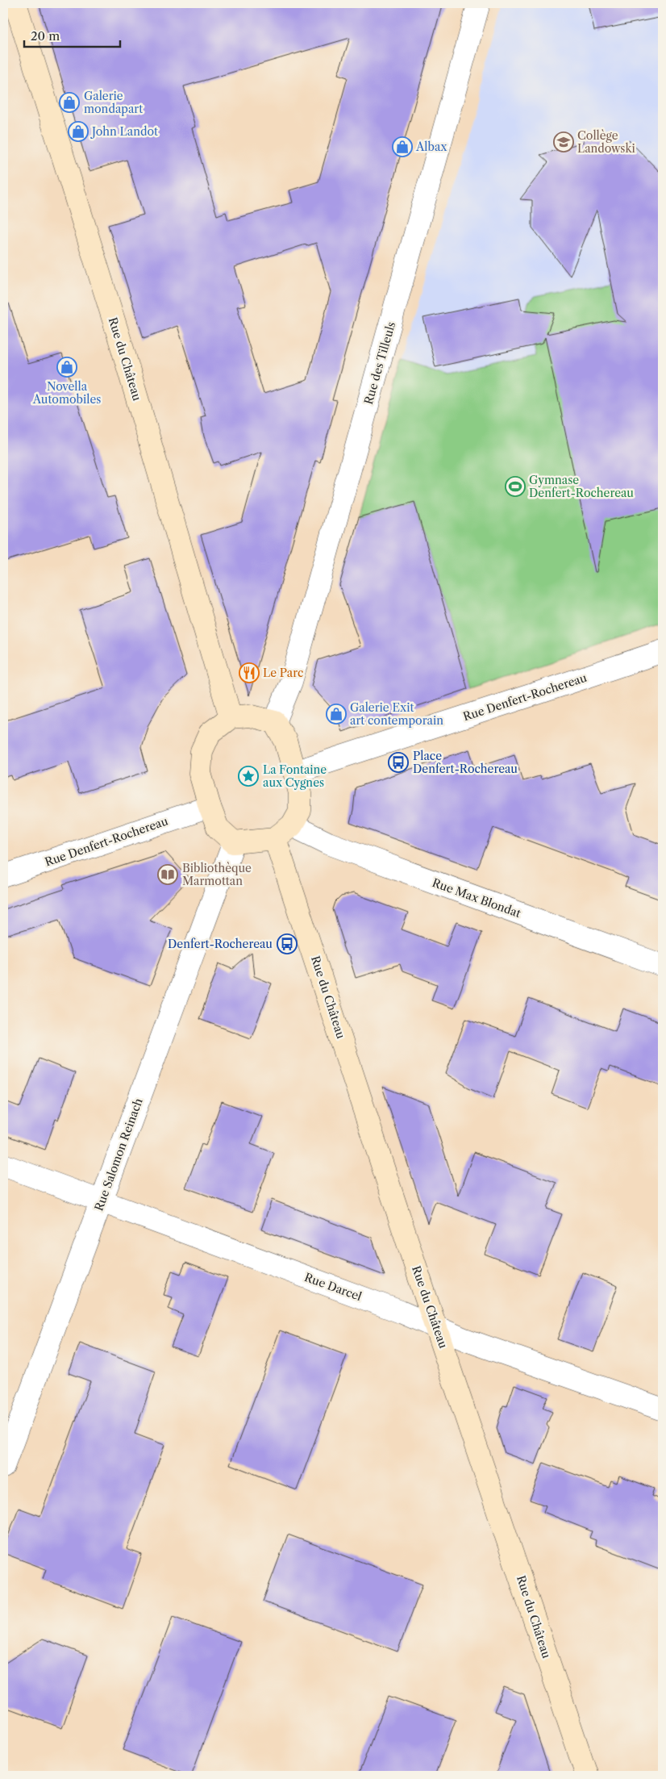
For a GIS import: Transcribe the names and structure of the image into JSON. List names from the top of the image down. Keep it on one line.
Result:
{"streets":{"main road":["Rue du Château"],"street":["Rue des Tilleuls","Rue Denfert-Rochereau","Rue Max Blondat","Rue Salomon Reinach","Rue Darcel"]},"crossings":[["Rue du Château","Rue des Tilleuls"],["Rue du Château","Rue Denfert-Rochereau"],["Rue du Château","Rue Max Blondat"],["Rue du Château","Rue Salomon Reinach"],["Rue du Château","Rue Darcel"],["Rue des Tilleuls","Rue Denfert-Rochereau"],["Rue des Tilleuls","Rue Max Blondat"],["Rue des Tilleuls","Rue Salomon Reinach"],["Rue Denfert-Rochereau","Rue Max Blondat"],["Rue Denfert-Rochereau","Rue Salomon Reinach"],["Rue Max Blondat","Rue Salomon Reinach"],["Rue Salomon Reinach","Rue Darcel"]],"places":{"shop":["Galerie mondapart","John Landot","Albax","Novella Automobiles","Galerie Exit art contemporain"],"school or university":["Collège Landowski"],"sports":["Gymnase Denfert-Rochereau"],"restaurant":["Le Parc"],"bus stop":["Place Denfert-Rochereau","Denfert-Rochereau"],"place":["La Fontaine aux Cygnes"],"library":["Bibliothèque Marmottan"]},"scale_bar":"20 m"}
